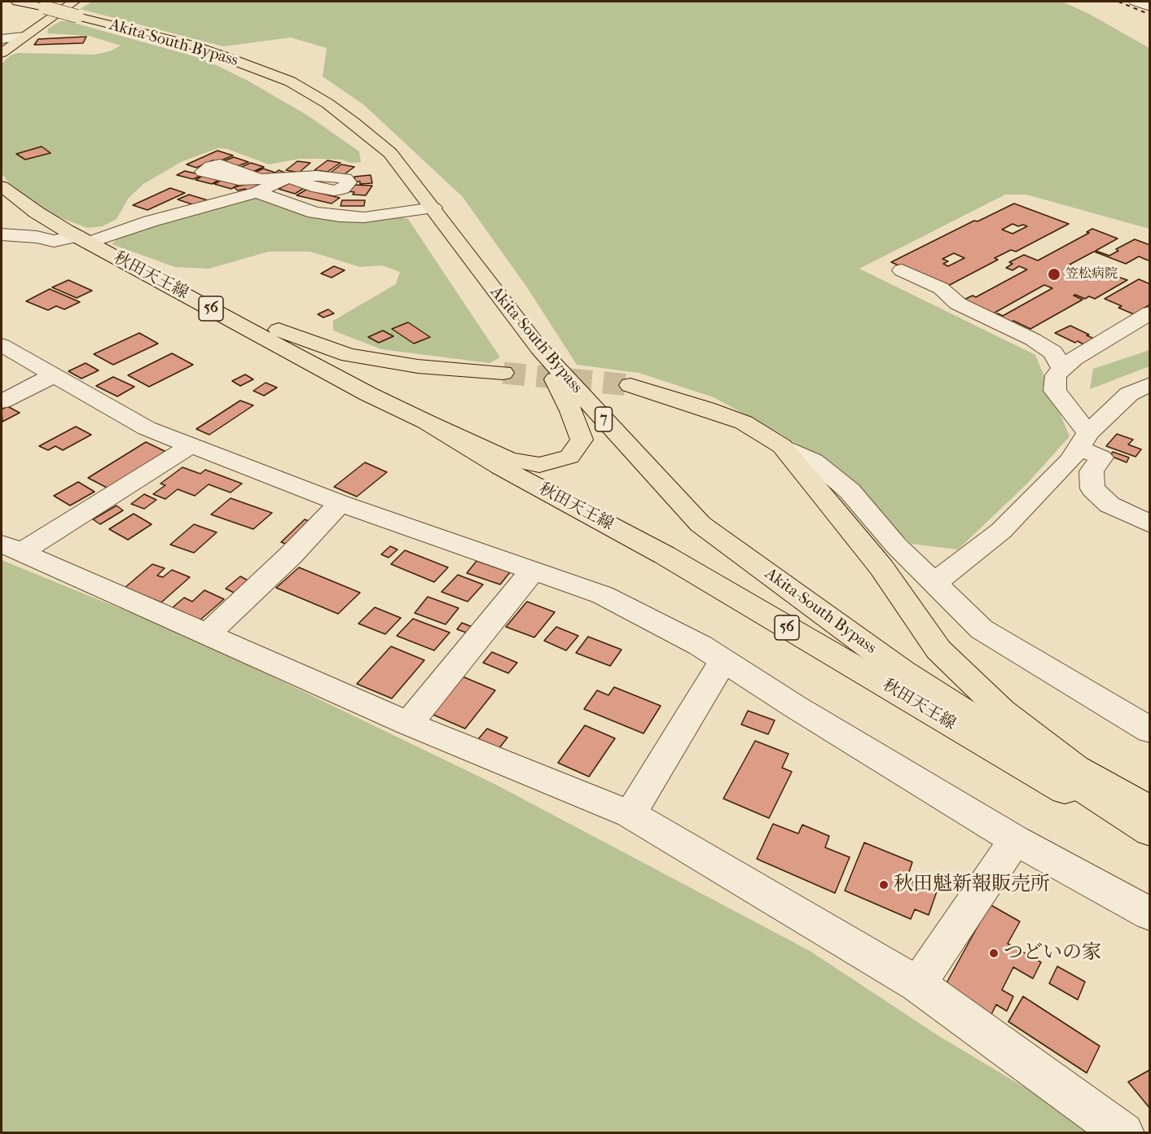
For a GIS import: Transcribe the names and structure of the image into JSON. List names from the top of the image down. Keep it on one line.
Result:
{"streets":{"main road":["Akita-South Bypass","秋田天王線","56","7"]},"crossings":[["Akita-South Bypass","秋田天王線"]],"places":["笠松病院","秋田魁新報販売所","つどいの家"]}
